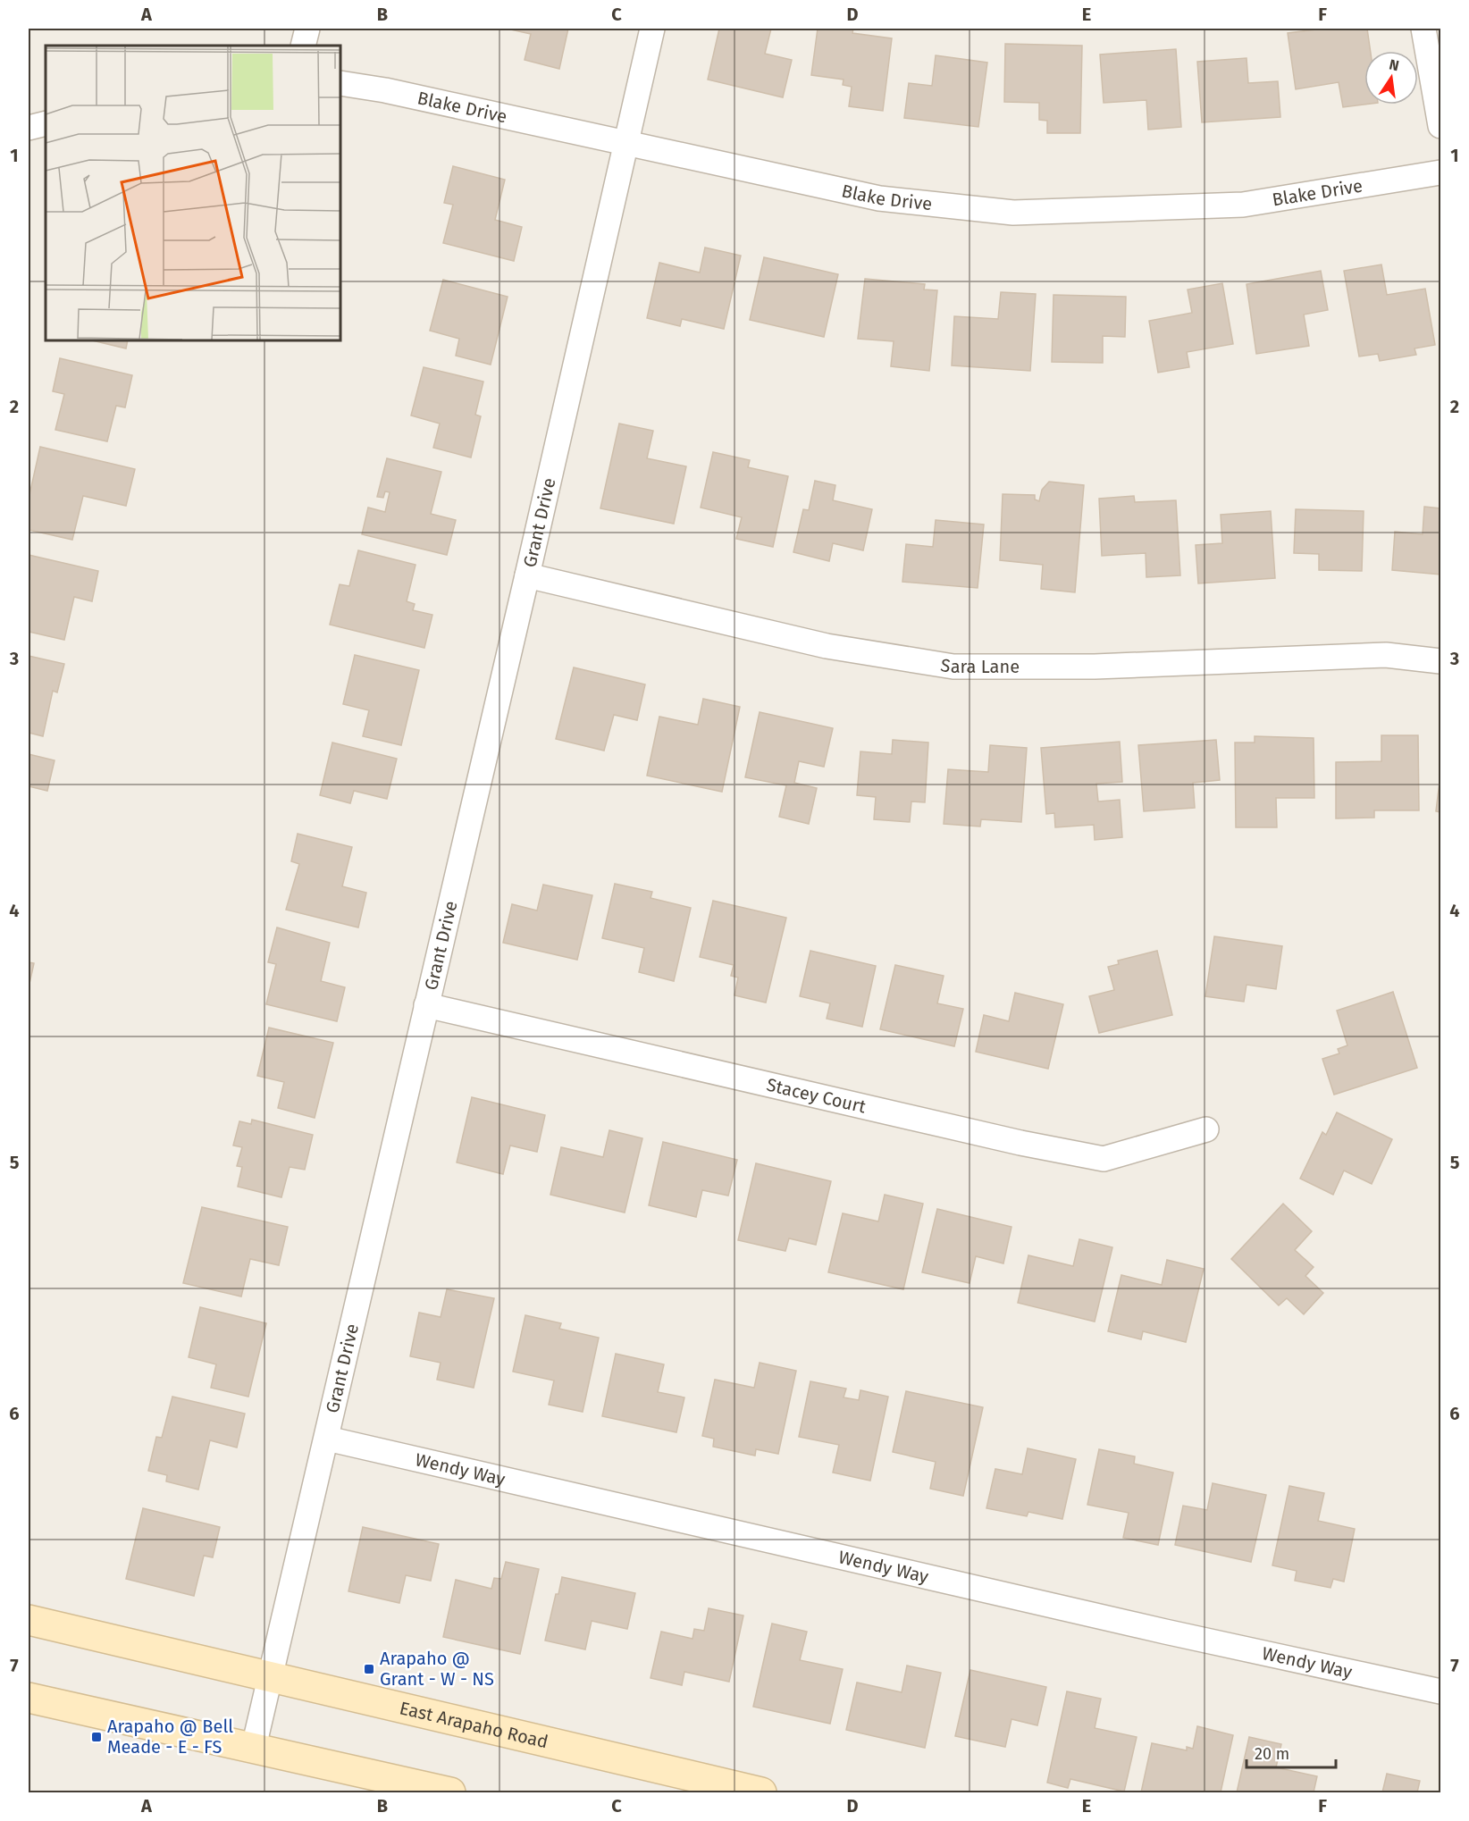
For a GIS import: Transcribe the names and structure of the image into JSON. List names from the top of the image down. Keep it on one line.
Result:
{"streets":{"main road":["East Arapaho Road"],"street":["Blake Drive","Grant Drive","Sara Lane","Stacey Court","Wendy Way"]},"crossings":[["Blake Drive","Grant Drive"],["Grant Drive","Sara Lane"],["Grant Drive","Stacey Court"],["Grant Drive","Wendy Way"],["Grant Drive","East Arapaho Road"]],"places":{"transit":["Arapaho @ Grant - W - NS","Arapaho @ Bell Meade - E - FS"]},"scale_bar":"20 m","north":"top","grid":{"columns":["A","B","C","D","E","F"],"rows":["1","2","3","4","5","6","7"]}}
